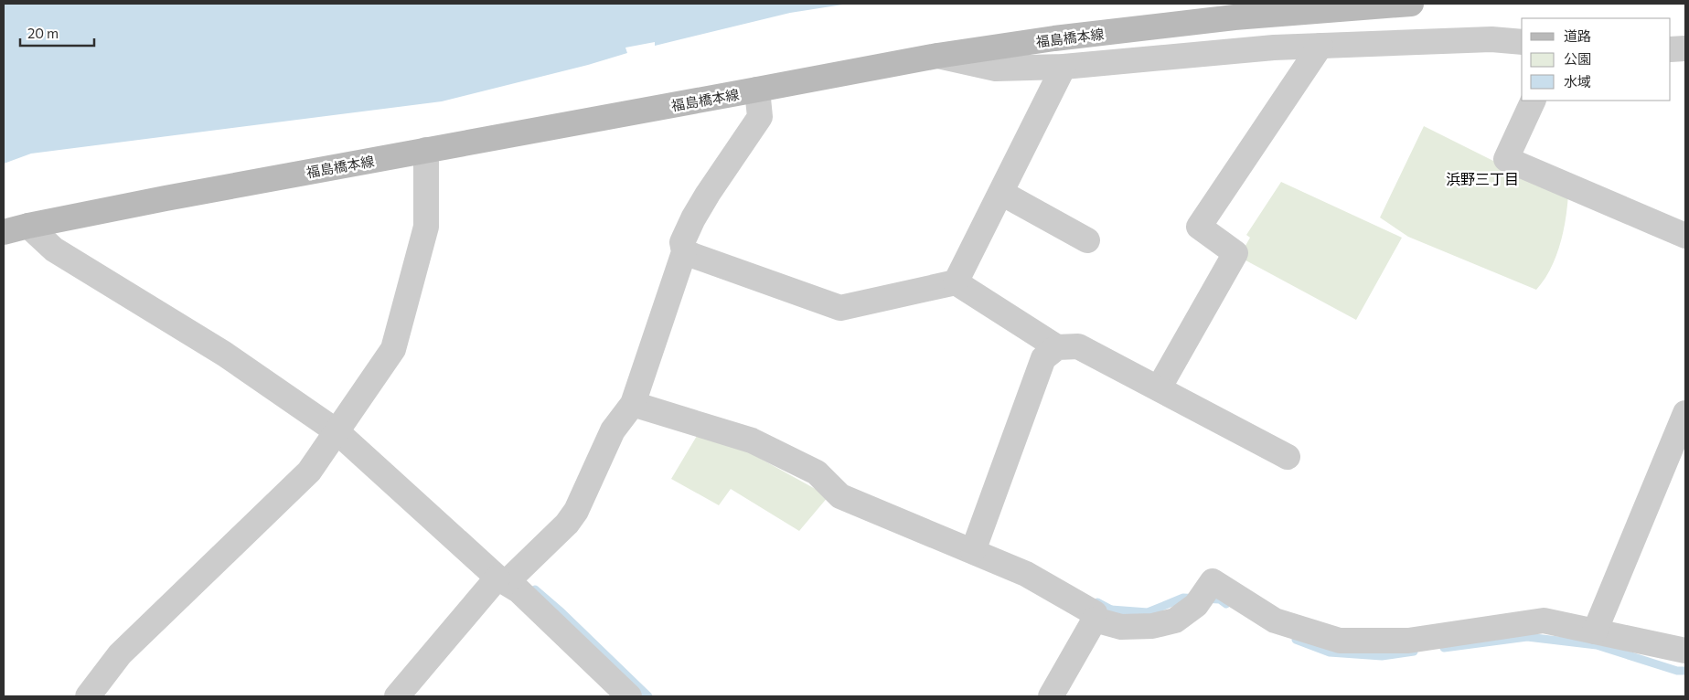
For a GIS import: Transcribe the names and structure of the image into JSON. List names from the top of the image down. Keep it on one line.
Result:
{"streets":{"main road":["福島橋本線"]},"districts":["浜野三丁目"],"legend":["道路","公園","水域"],"scale_bar":"20 m"}
